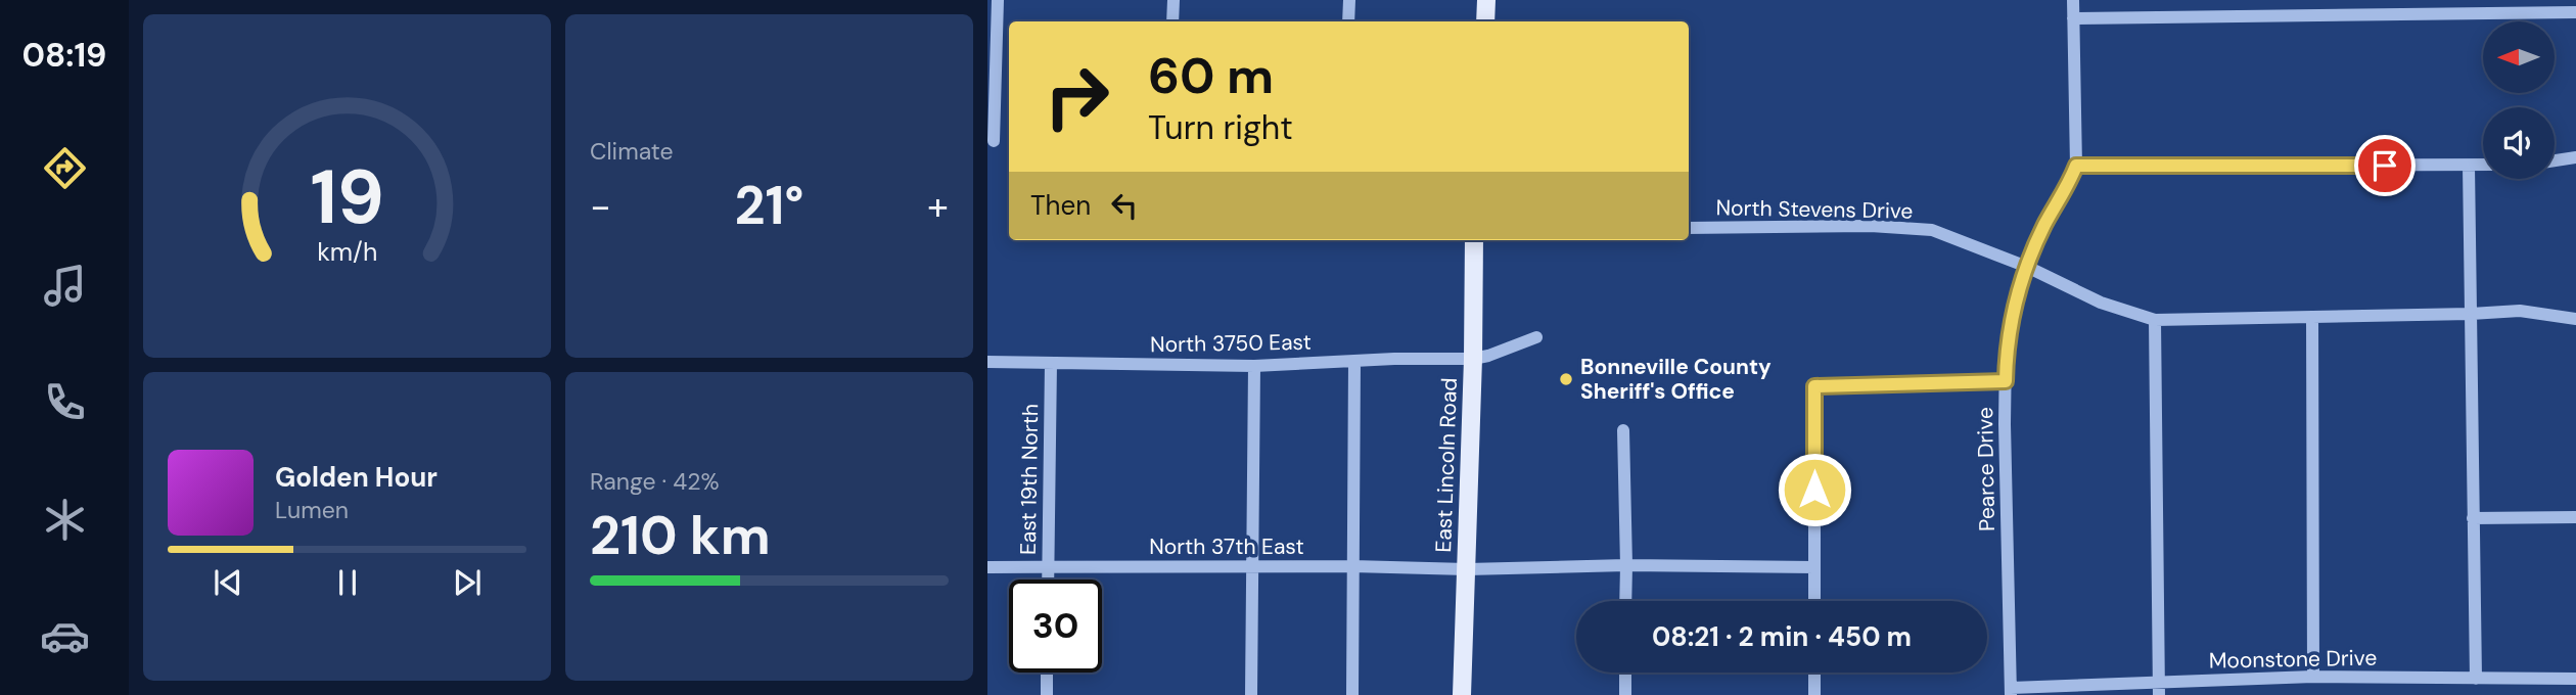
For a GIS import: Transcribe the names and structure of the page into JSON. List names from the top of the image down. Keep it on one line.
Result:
{"streets":{"main road":["East Lincoln Road"],"street":["North Stevens Drive","North 3750 East","Pearce Drive","East 19th North","North 37th East","Moonstone Drive"]},"crossings":[["North Stevens Drive","Pearce Drive"],["North 3750 East","East Lincoln Road"],["North 3750 East","East 19th North"],["East Lincoln Road","North 37th East"],["Pearce Drive","Moonstone Drive"],["East 19th North","North 37th East"]],"places":["Bonneville County Sheriff's Office"],"north":"left","page":{"tabs":"08:19","tile":["Climate",["Range · 42%","210 km"]],"turn":["60 m","Turn right"],"then":"Then","heat":["−","21°","+"],"song":["Golden Hour","Lumen"],"limit":"30","trip":"08:21 · 2 min · 450 m","gauge":["19","km/h"]}}
